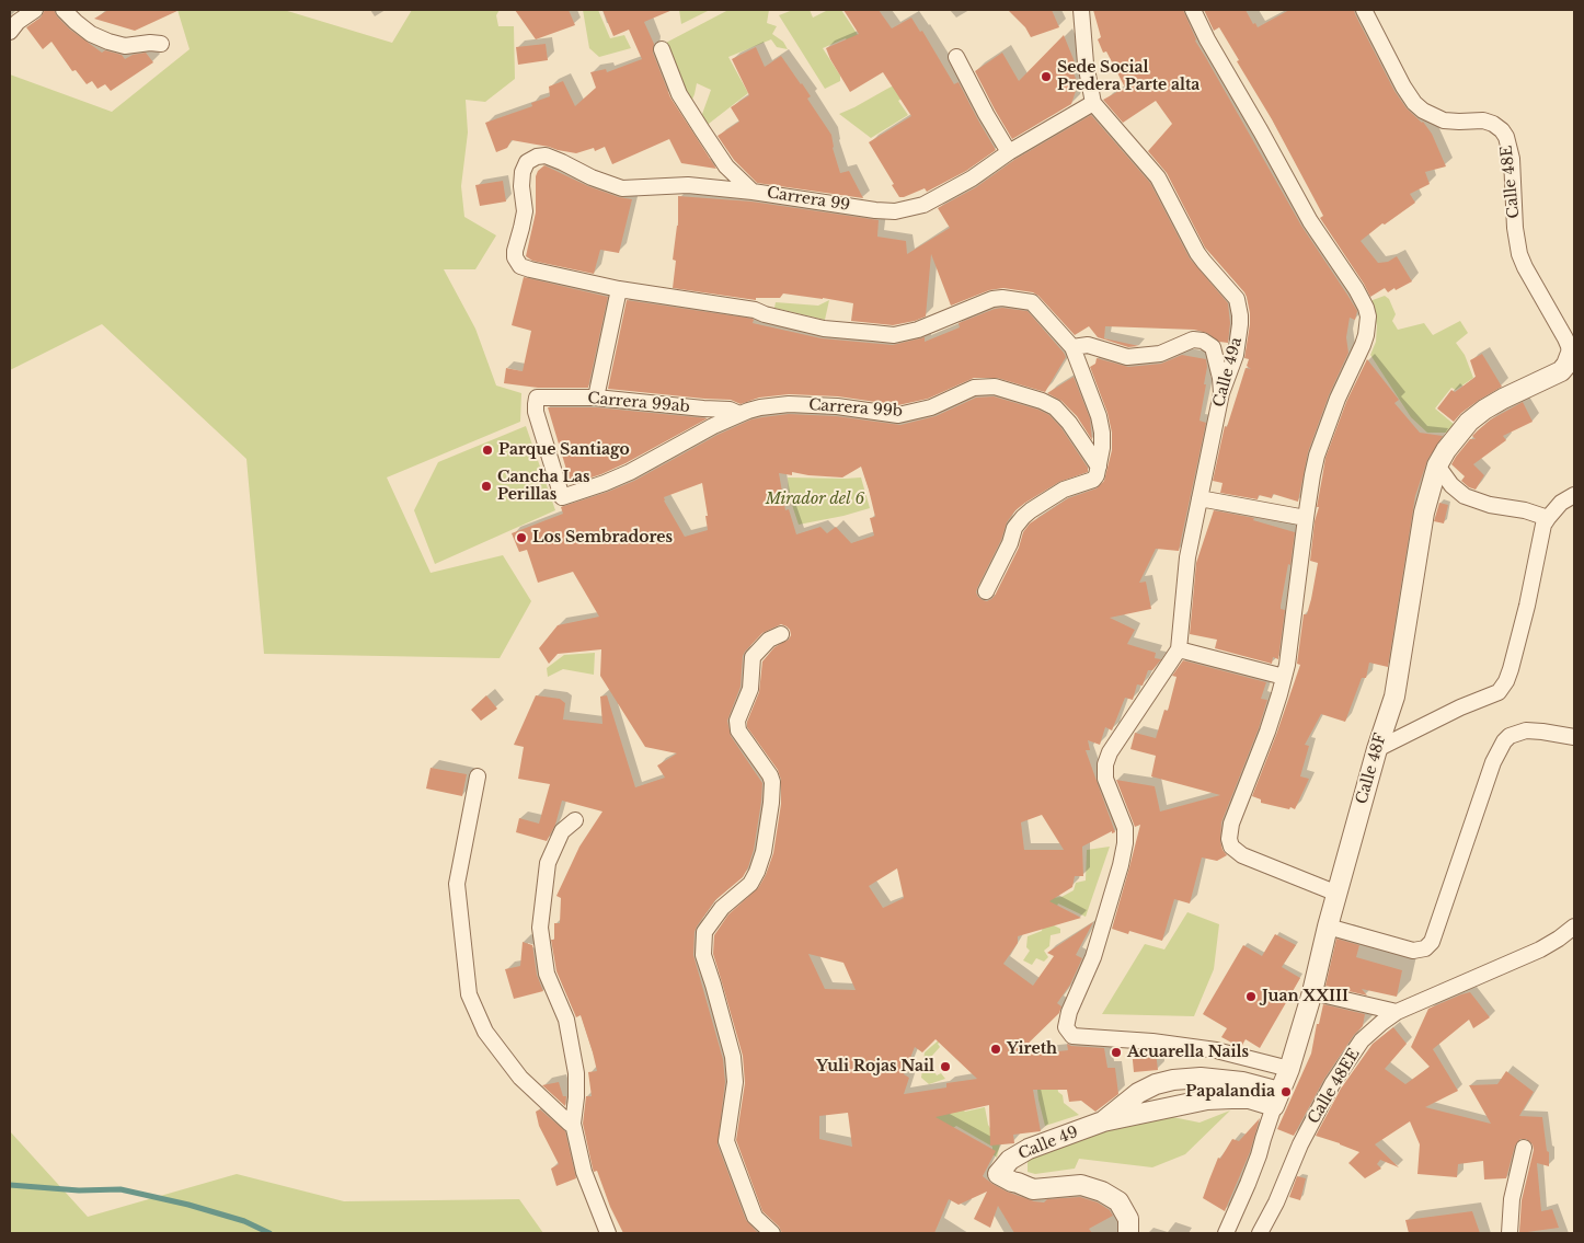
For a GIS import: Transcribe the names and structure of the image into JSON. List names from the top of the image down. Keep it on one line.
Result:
{"streets":{"street":["Calle 48E","Carrera 99","Calle 49a","Carrera 99ab","Carrera 99b","Calle 48F","Calle 48EE","Calle 49"]},"crossings":[["Calle 48E","Calle 48F"],["Carrera 99","Calle 49a"],["Carrera 99ab","Carrera 99b"],["Calle 48F","Calle 49"]],"parks":["Mirador del 6"],"places":["Sede Social Predera Parte alta","Parque Santiago","Cancha Las Perillas","Los Sembradores","Juan XXIII","Yireth","Acuarella Nails","Yuli Rojas Nail","Papalandia"]}
